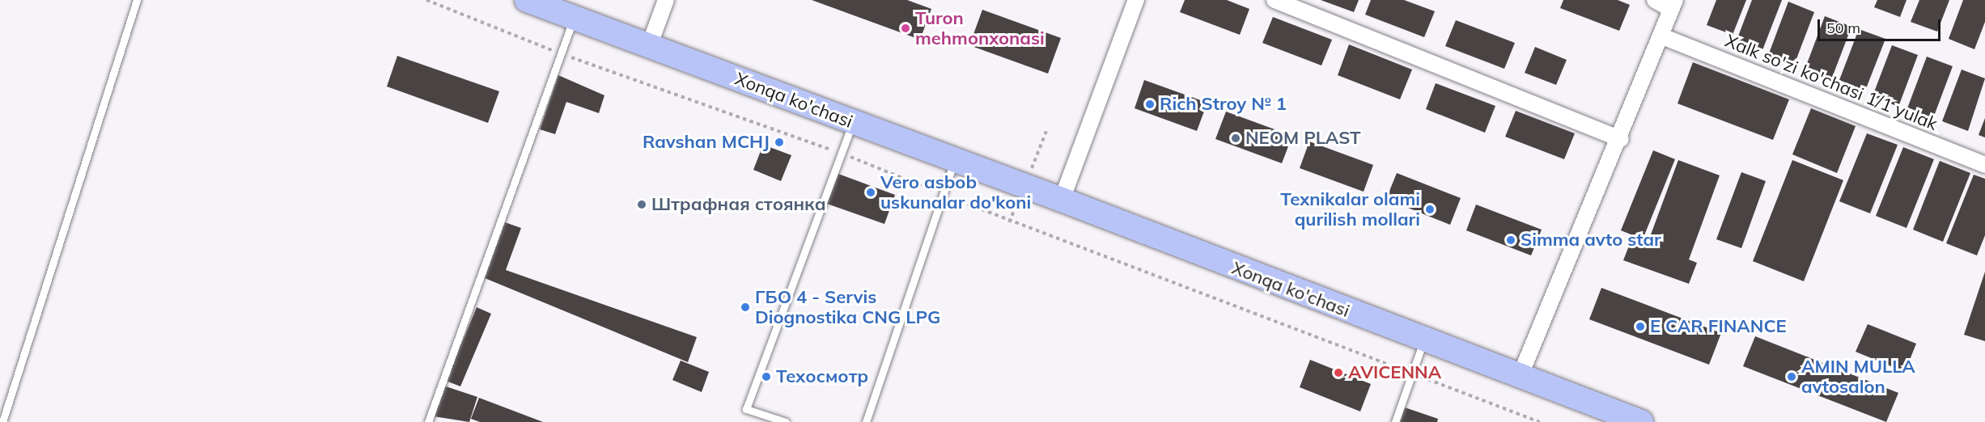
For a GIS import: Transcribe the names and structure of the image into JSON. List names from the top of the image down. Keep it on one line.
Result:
{"streets":{"main road":["Xonqa ko'chasi"],"street":["Xalk so'zi ko'chasi 1/1 yulak"]},"places":["Turon mehmonxonasi","Rich Stroy № 1","NEOM PLAST","Ravshan MCHJ","Vero asbob uskunalar do'koni","Штрафная стоянка","Texnikalar olami qurilish mollari","Simma avto star","ГБО 4 - Servis Diognostika CNG LPG","E CAR FINANCE","AVICENNA","Техосмотр","AMIN MULLA avtosalon"],"scale_bar":"50 m"}
